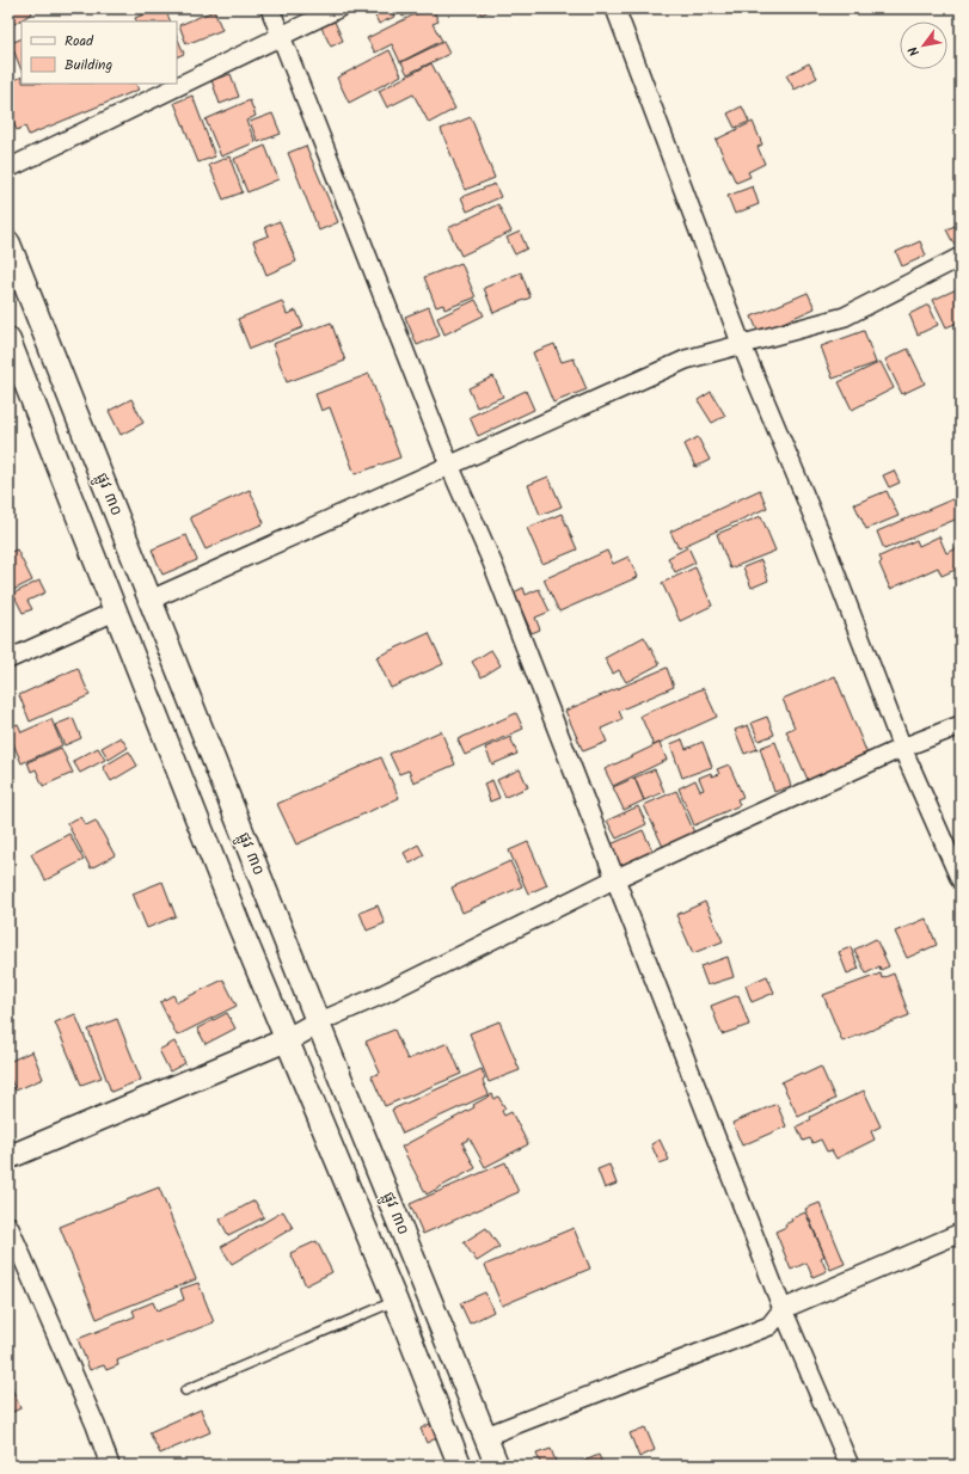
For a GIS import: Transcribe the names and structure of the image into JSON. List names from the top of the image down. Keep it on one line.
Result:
{"streets":{"street":["ផ្លូវ ៣០"]},"legend":["Road","Building"],"north":"bottom left"}
